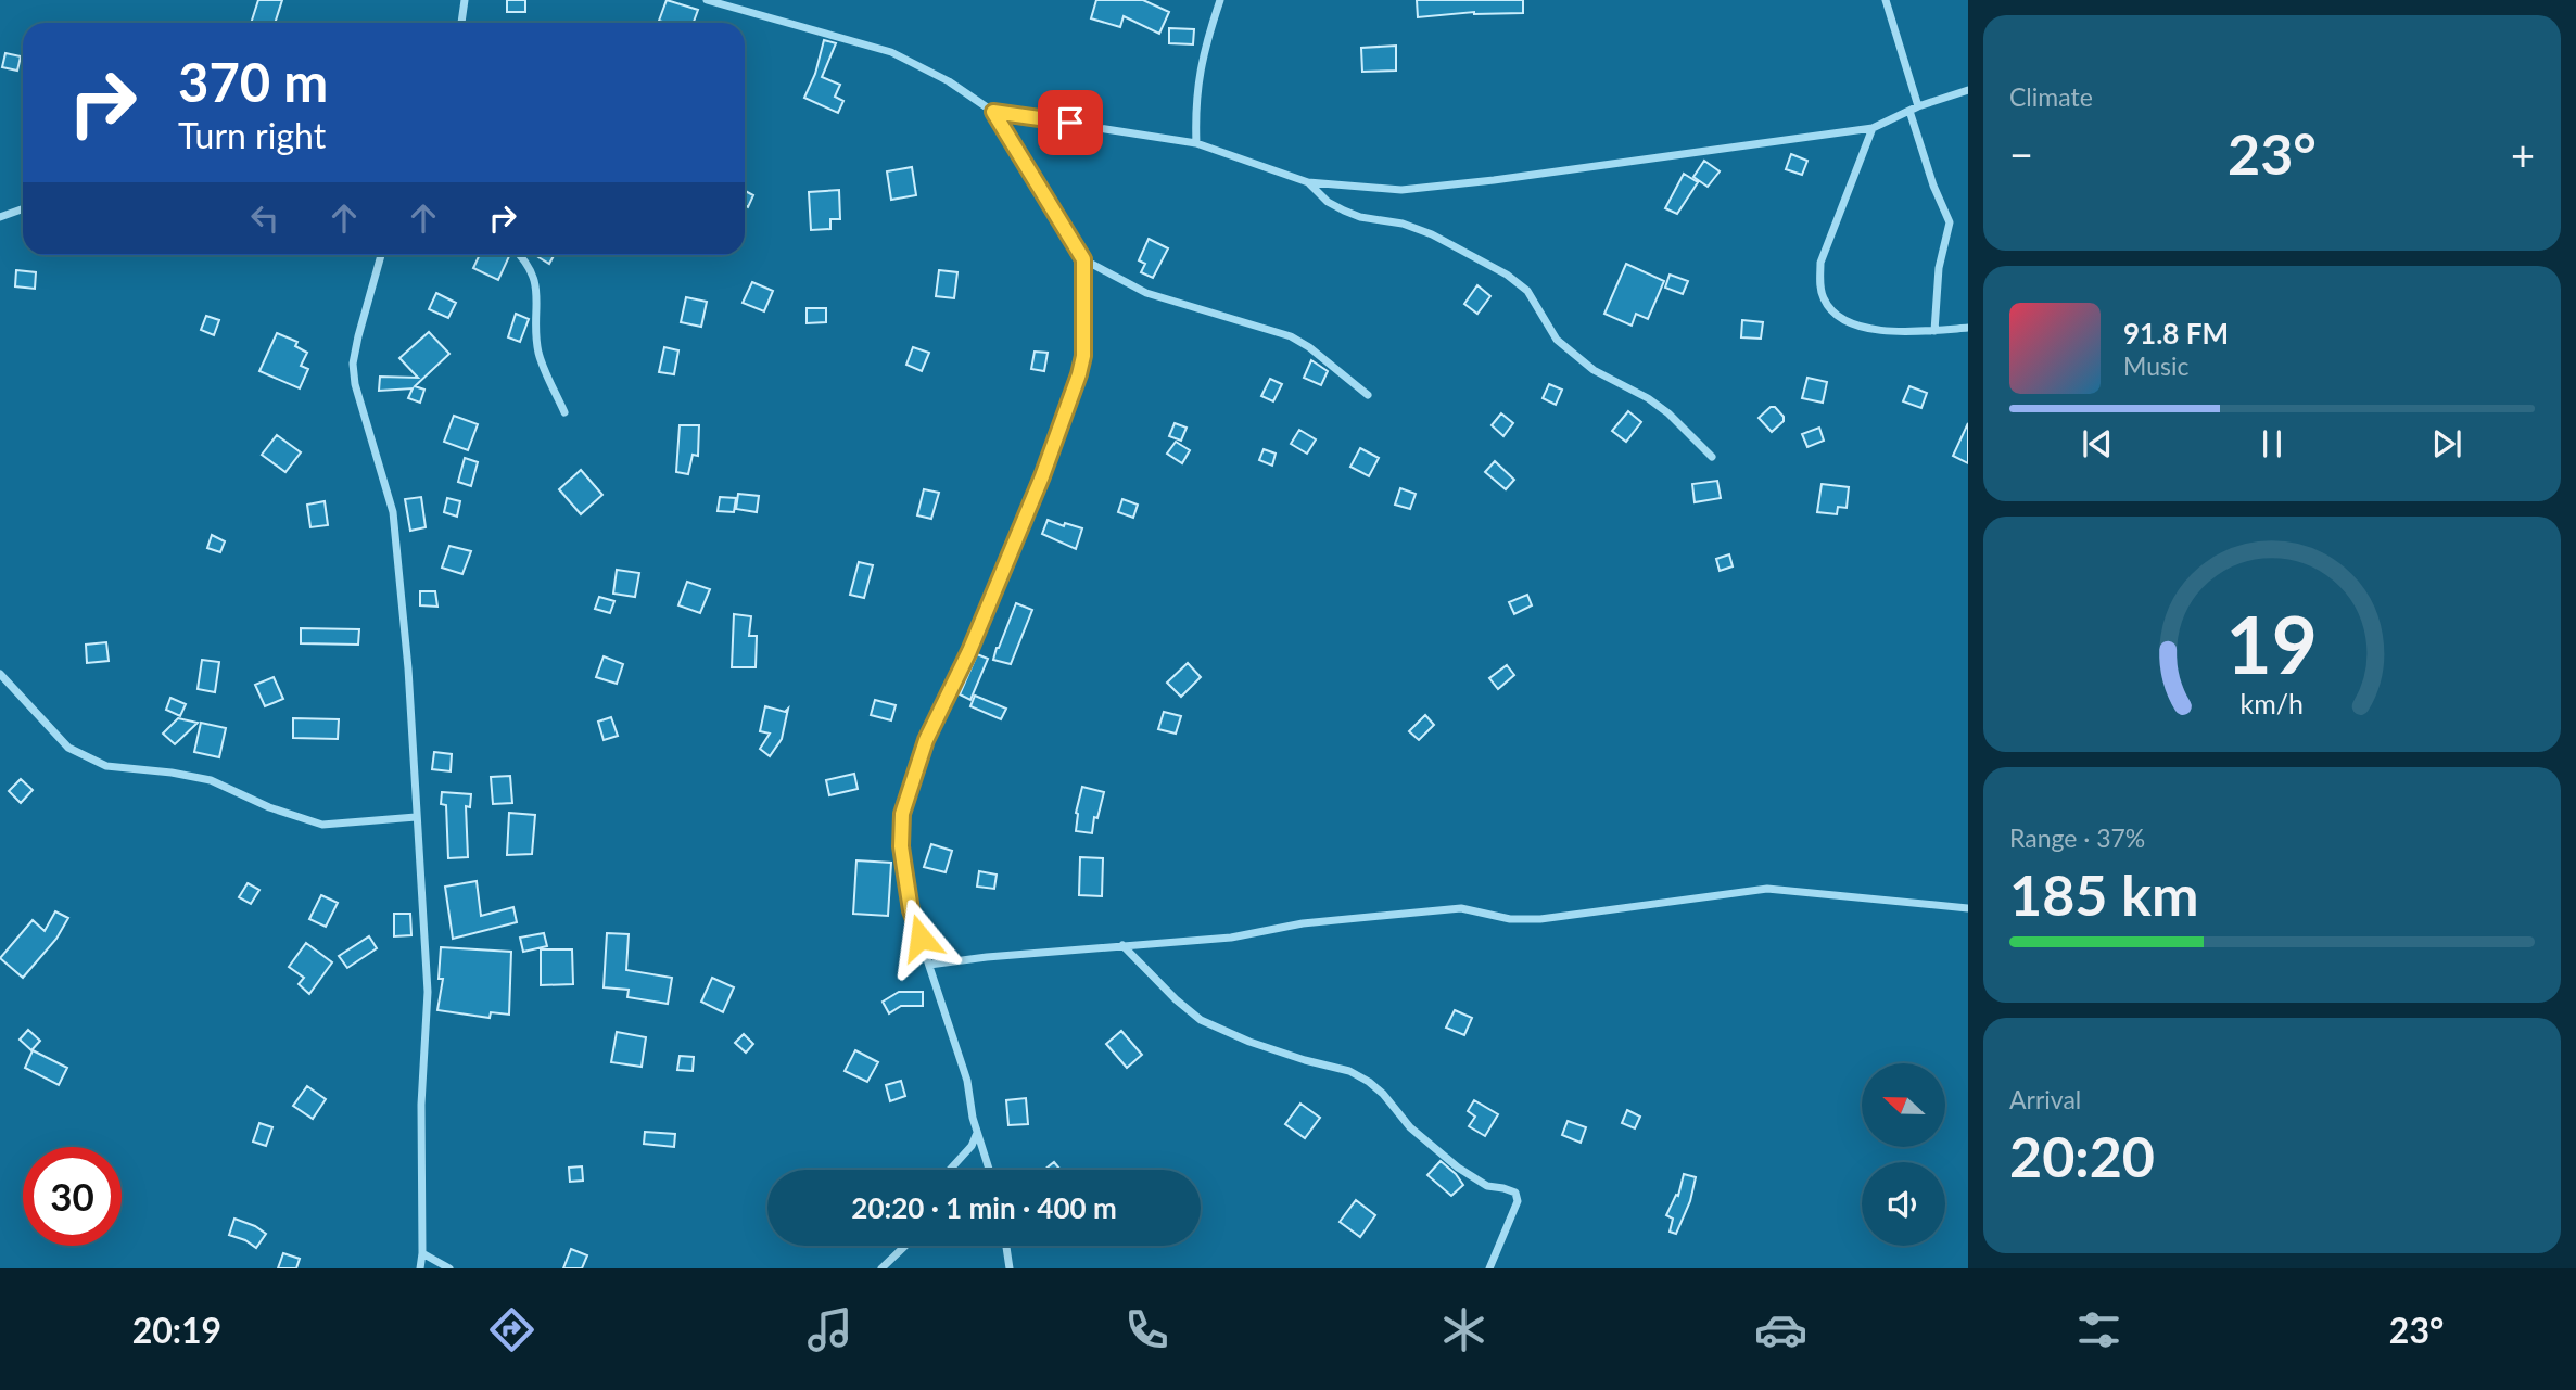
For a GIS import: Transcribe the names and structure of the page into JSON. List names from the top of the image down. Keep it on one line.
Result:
{"north":"left","page":{"tile":["Climate",["Range · 37%","185 km"],["Arrival","20:20"]],"turn":["370 m","Turn right"],"heat":["−","23°","+"],"song":["91.8 FM","Music"],"limit":"30","trip":"20:20 · 1 min · 400 m","tabs":["20:19","23°"],"gauge":["19","km/h"]}}
